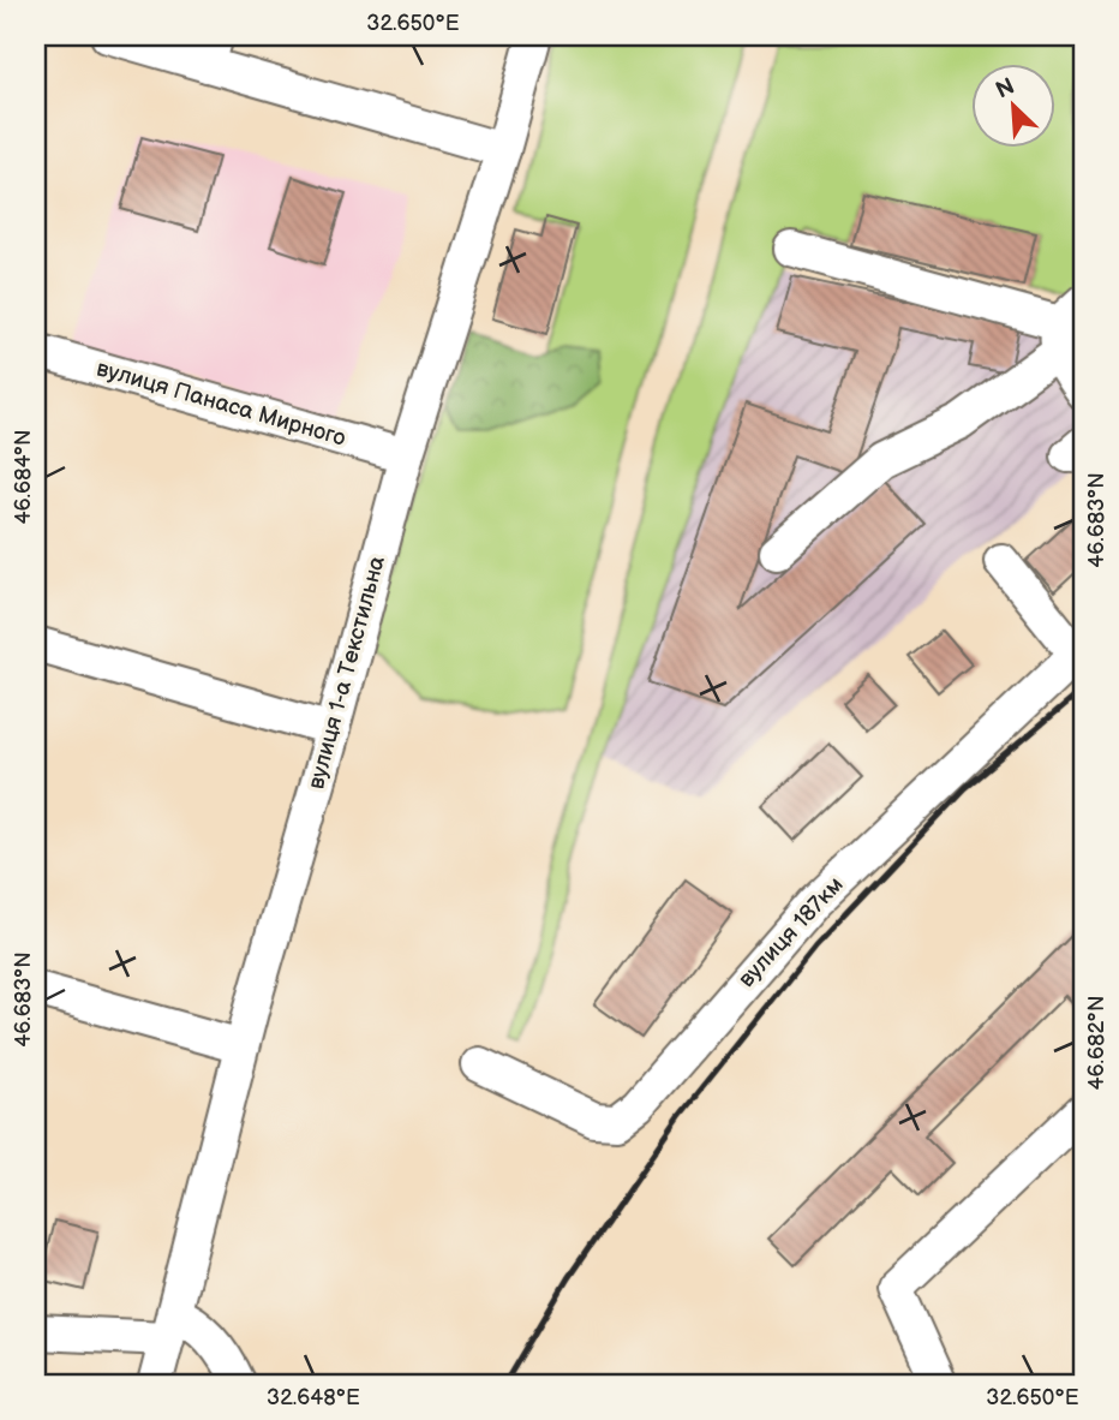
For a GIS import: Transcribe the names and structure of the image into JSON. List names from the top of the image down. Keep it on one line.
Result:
{"streets":{"street":["вулиця Панаса Мирного","вулиця 1-а Текстильна","вулиця 187км"]},"crossings":[["вулиця Панаса Мирного","вулиця 1-а Текстильна"]],"north":"top left","coordinates":["32.650°E","46.684°N","46.683°N","46.682°N","32.648°E"]}
